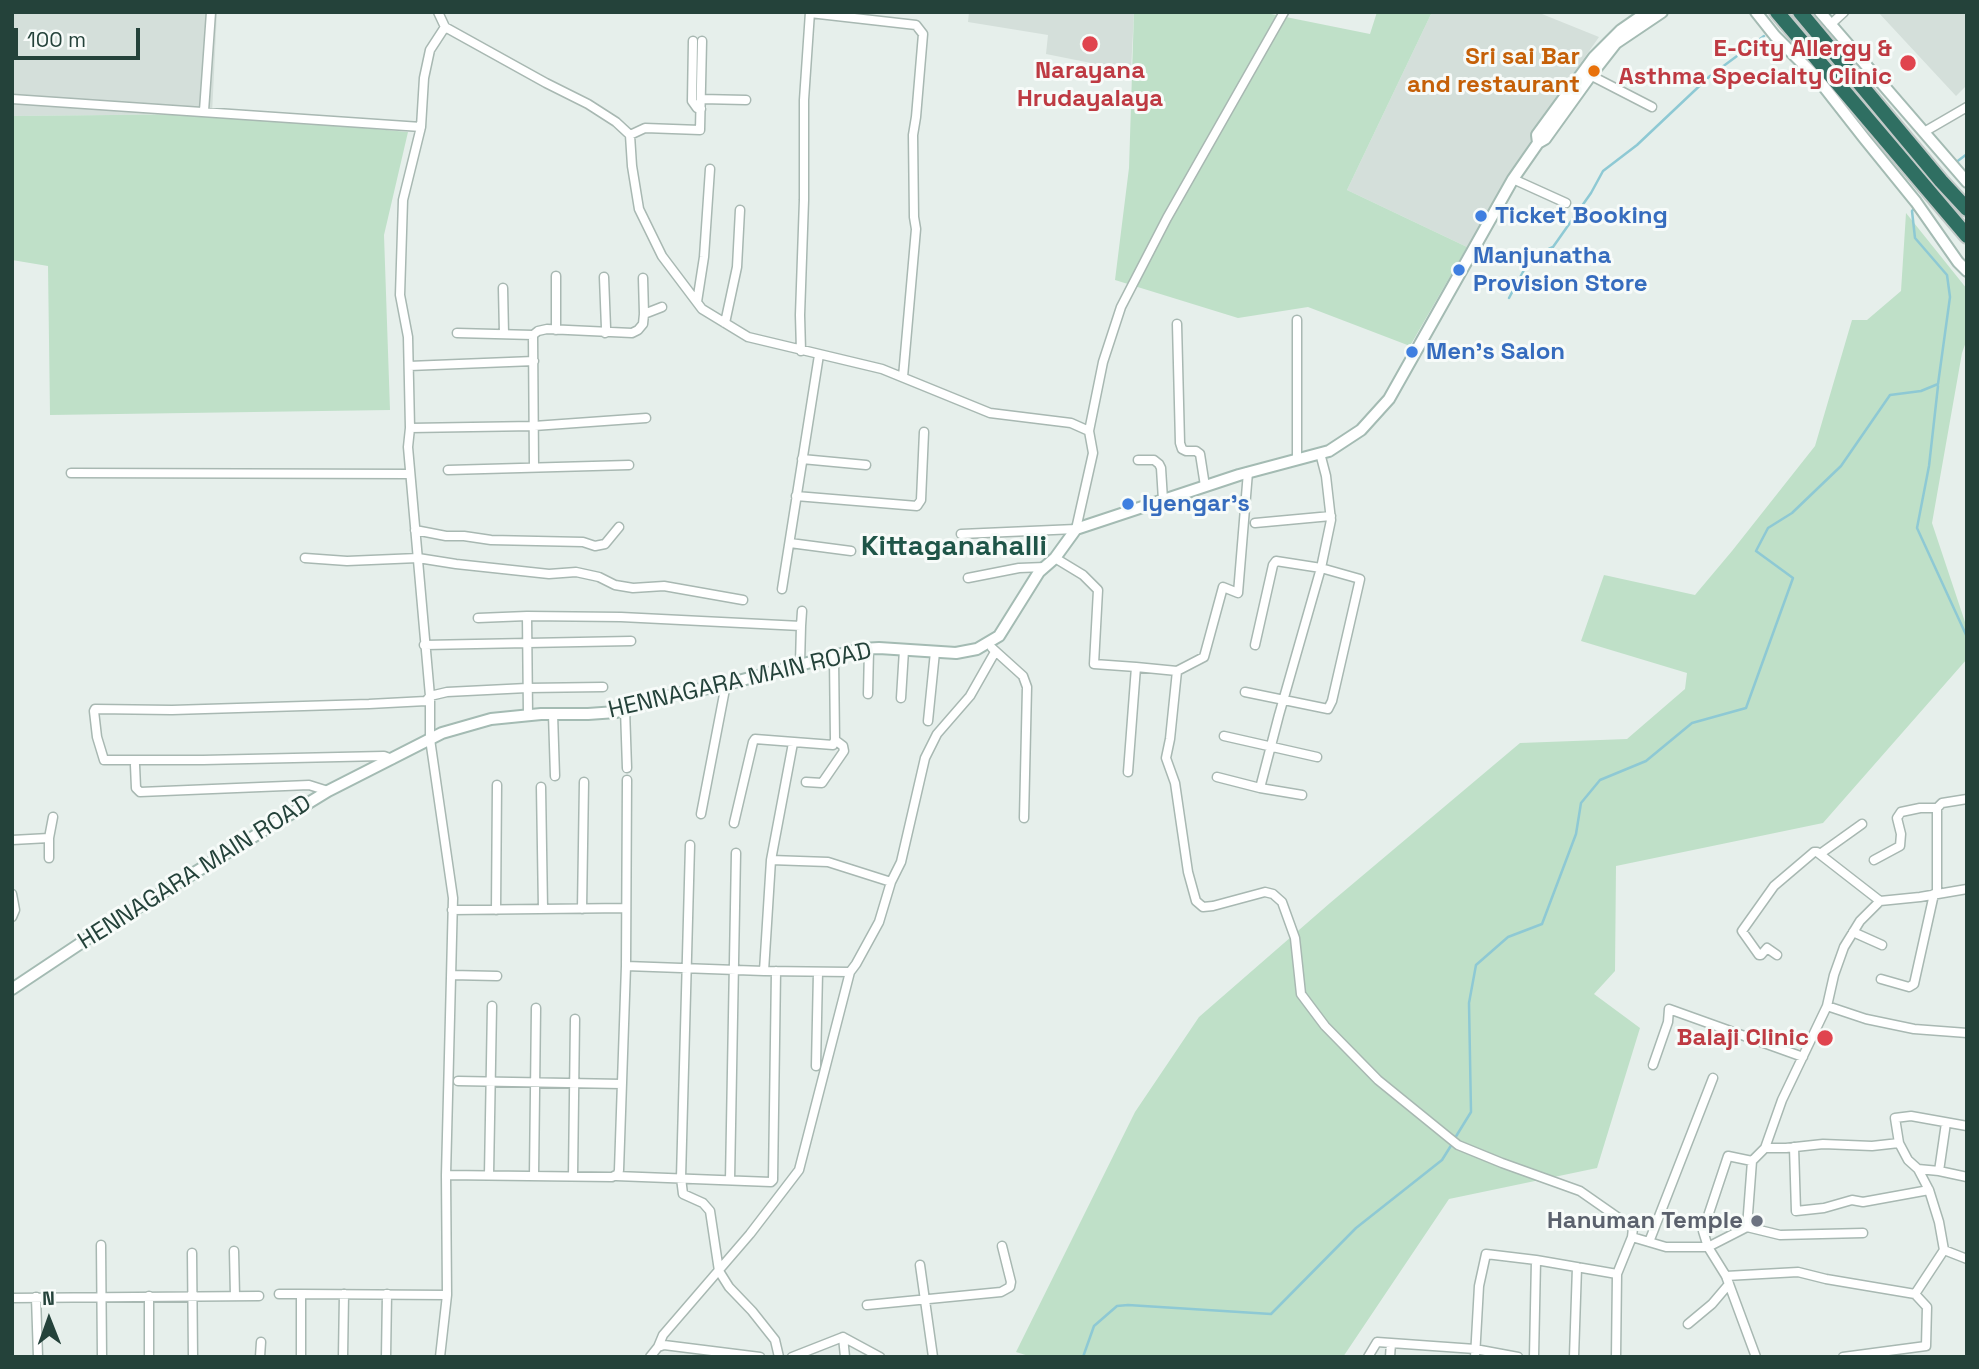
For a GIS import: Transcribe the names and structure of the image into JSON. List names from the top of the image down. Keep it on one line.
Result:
{"streets":{"street":["HENNAGARA MAIN ROAD"]},"districts":["Kittaganahalli"],"places":["Narayana Hrudayalaya","E-City Allergy & Asthma Specialty Clinic","Sri sai Bar and restaurant","Ticket Booking","Manjunatha Provision Store","Men's Salon","Iyengar's","Balaji Clinic","Hanuman Temple"],"scale_bar":"100 m","north":"top"}
